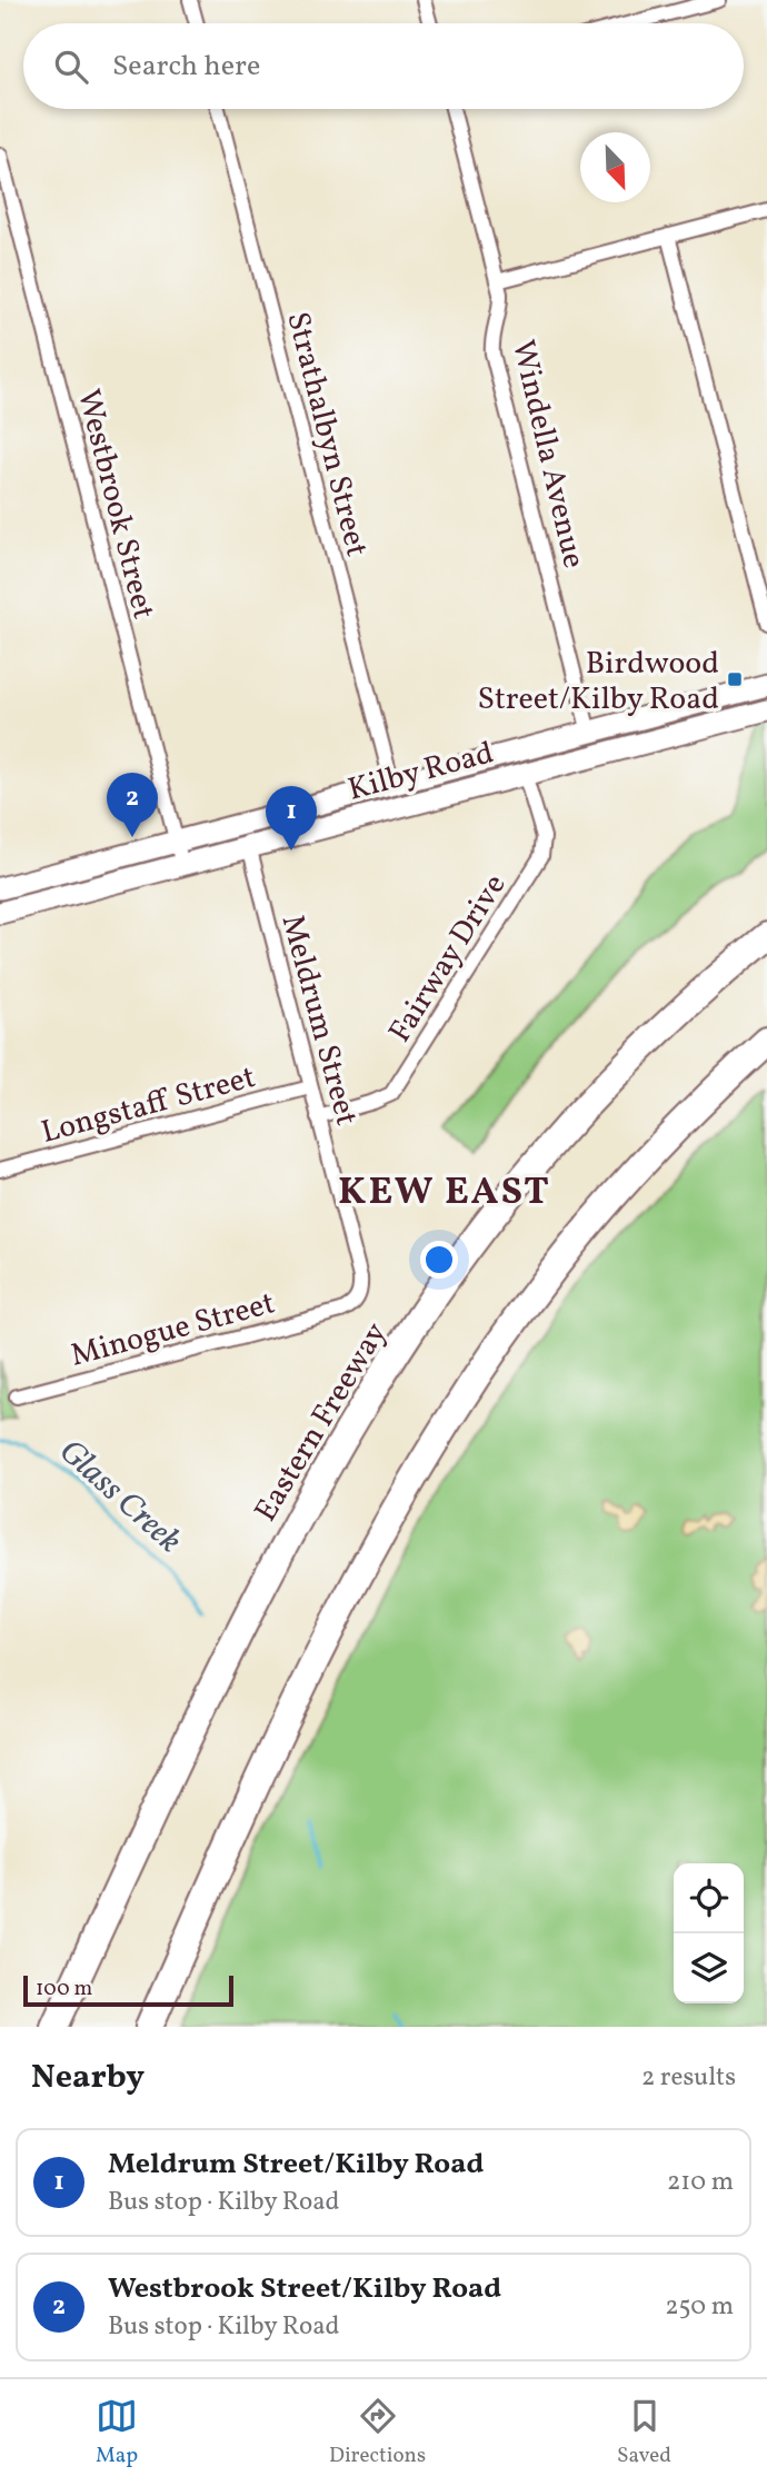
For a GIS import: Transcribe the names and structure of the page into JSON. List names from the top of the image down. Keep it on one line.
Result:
{"streets":{"highway":["Eastern Freeway"],"street":["Strathalbyn Street","Windella Avenue","Westbrook Street","Kilby Road","Fairway Drive","Meldrum Street","Longstaff Street","Minogue Street"]},"crossings":[["Strathalbyn Street","Kilby Road"],["Windella Avenue","Kilby Road"],["Westbrook Street","Kilby Road"],["Kilby Road","Fairway Drive"],["Kilby Road","Meldrum Street"],["Fairway Drive","Meldrum Street"],["Meldrum Street","Longstaff Street"],["Meldrum Street","Minogue Street"]],"districts":["KEW EAST"],"water":["Glass Creek"],"places":{"transit":["Birdwood Street/Kilby Road"]},"scale_bar":"100 m","north":"bottom right","page":{"search":"Search here","pins":["2","1"],"scale":"100 m","heading":["Nearby","2 results"],"list":[{"mark":"1","name":"Meldrum Street/Kilby Road","note":"Bus stop · Kilby Road","value":"210 m"},{"mark":"2","name":"Westbrook Street/Kilby Road","note":"Bus stop · Kilby Road","value":"250 m"}],"nav":["Map","Directions","Saved"]}}
